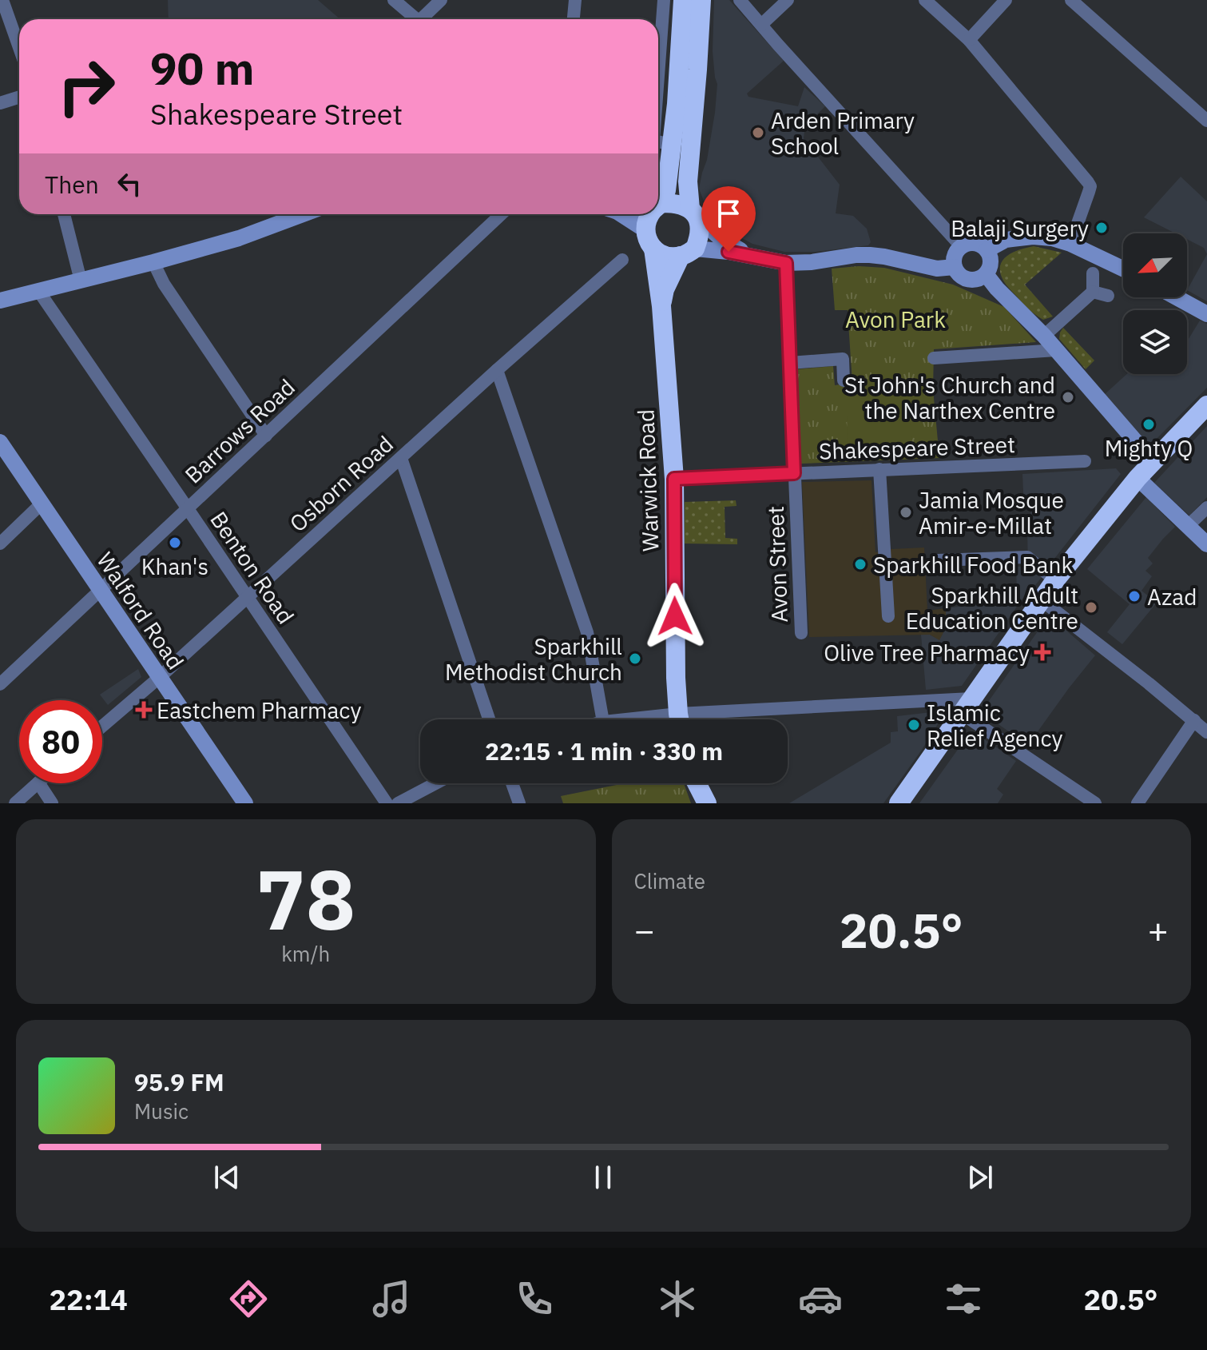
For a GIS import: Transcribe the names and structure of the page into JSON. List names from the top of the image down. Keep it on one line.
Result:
{"streets":{"highway":["Warwick Road"],"main road":["Walford Road"],"street":["Barrows Road","Shakespeare Street","Osborn Road","Avon Street","Benton Road"]},"crossings":[["Barrows Road","Benton Road"],["Barrows Road","Walford Road"],["Shakespeare Street","Warwick Road"],["Shakespeare Street","Avon Street"],["Osborn Road","Benton Road"],["Osborn Road","Walford Road"]],"parks":["Avon Park"],"places":{"other":["Arden Primary School","Balaji Surgery","St John's Church and the Narthex Centre","Mighty Q","Jamia Mosque Amir-e-Millat","Khan's","Sparkhill Food Bank","Azad","Sparkhill Adult Education Centre","Sparkhill Methodist Church","Islamic Relief Agency"],"health":["Olive Tree Pharmacy","Eastchem Pharmacy"]},"north":"bottom left","page":{"turn":["90 m","Shakespeare Street"],"then":"Then","limit":"80","trip":"22:15 · 1 min · 330 m","tile":[["78","km/h"],"Climate"],"heat":["−","20.5°","+"],"song":["95.9 FM","Music"],"tabs":["22:14","20.5°"]}}
